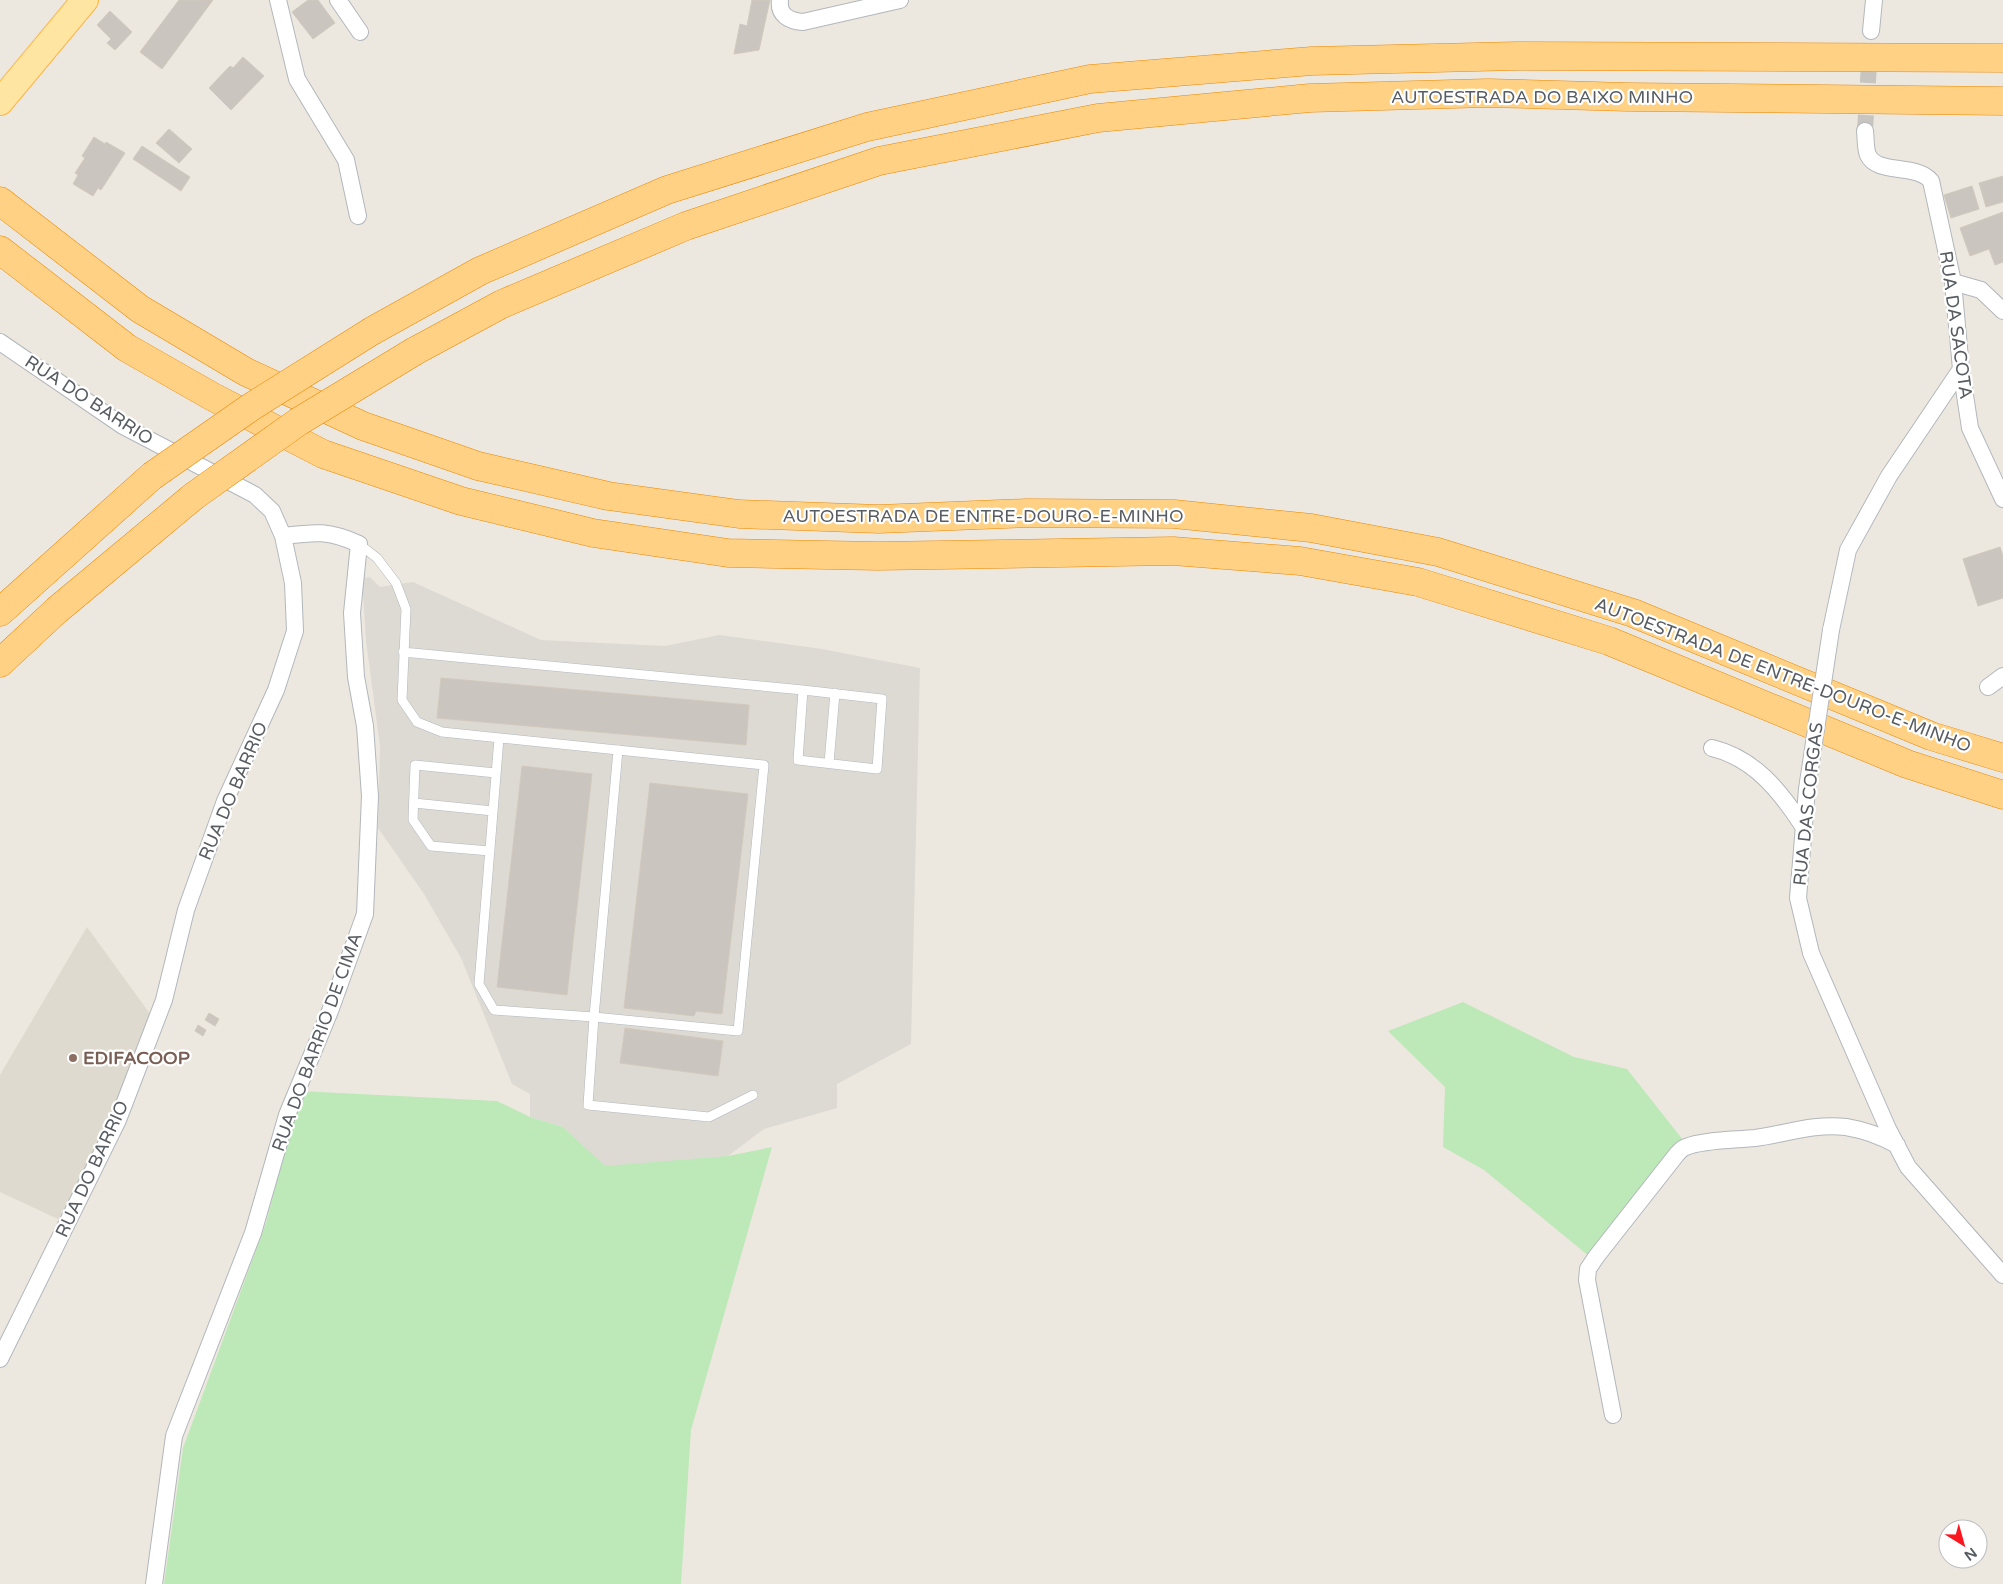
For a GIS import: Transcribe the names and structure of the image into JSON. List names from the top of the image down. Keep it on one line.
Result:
{"streets":{"highway":["AUTOESTRADA DO BAIXO MINHO","AUTOESTRADA DE ENTRE-DOURO-E-MINHO"],"street":["RUA DA SACOTA","RUA DO BARRIO","RUA DAS CORGAS","RUA DO BARRIO DE CIMA"]},"crossings":[["RUA DA SACOTA","RUA DAS CORGAS"]],"places":["EDIFACOOP"],"north":"bottom right"}
